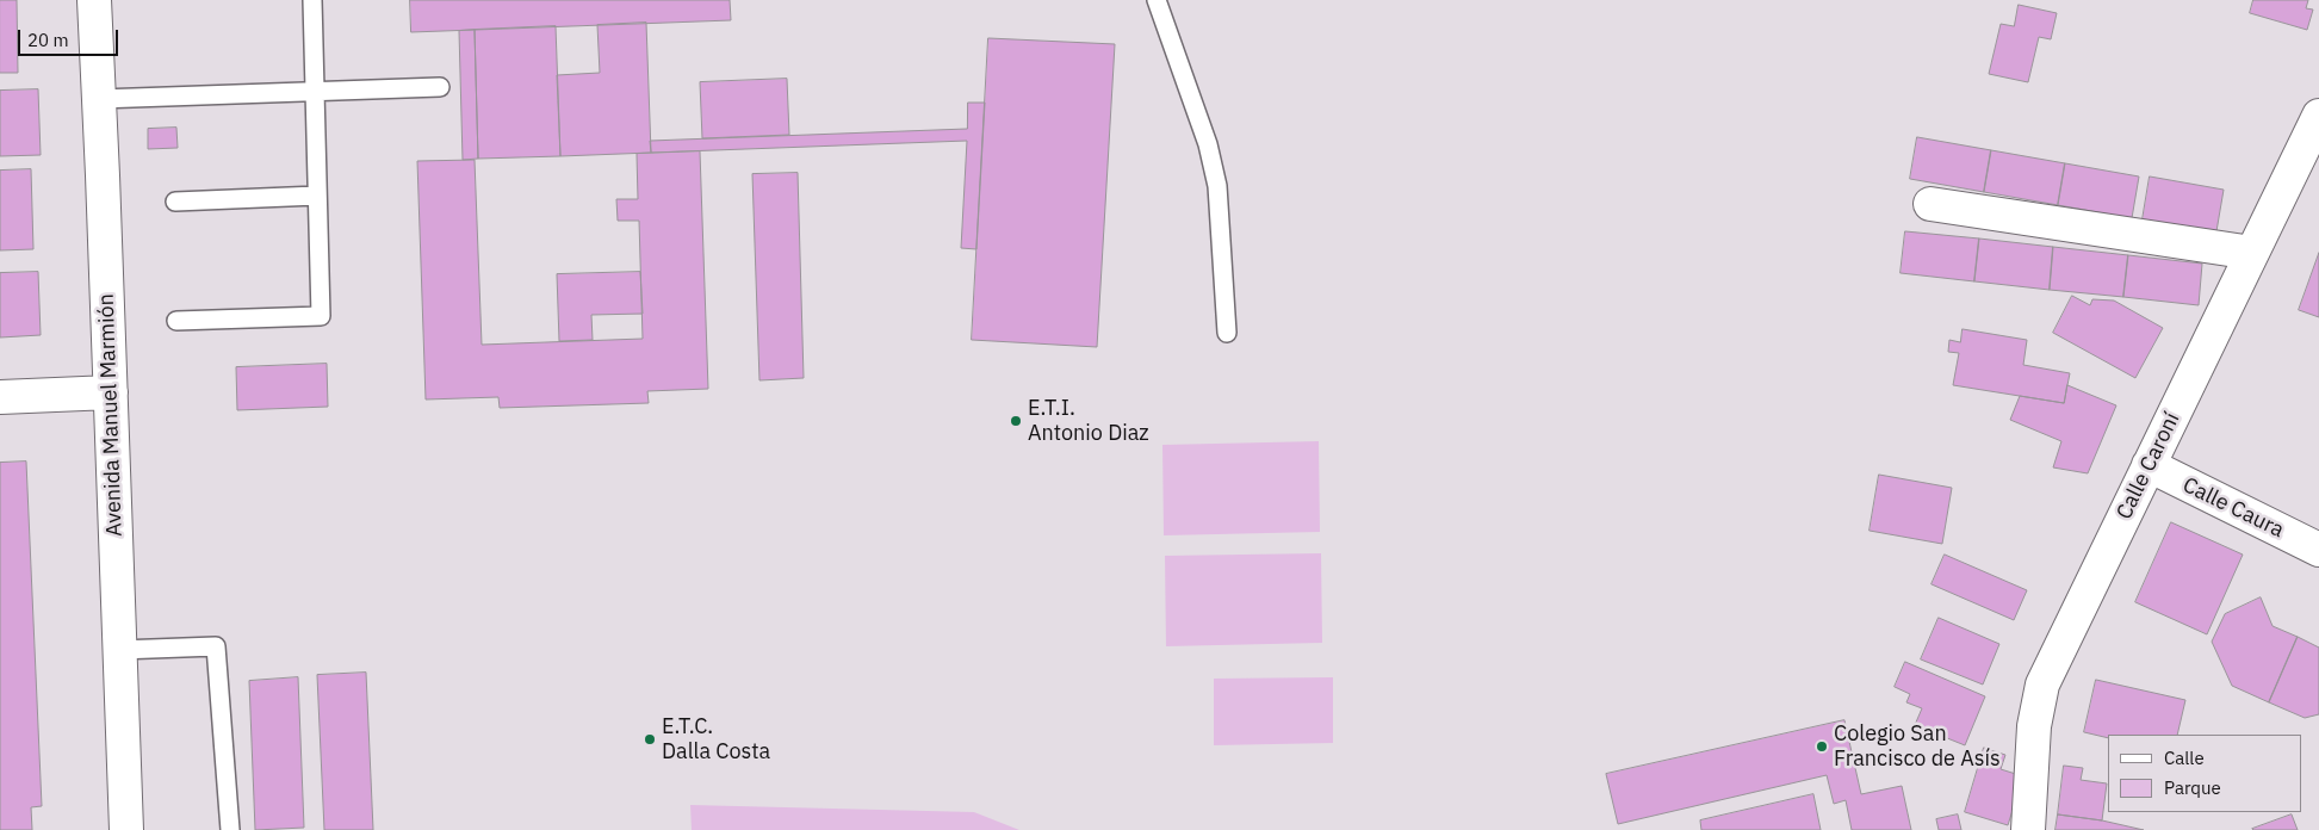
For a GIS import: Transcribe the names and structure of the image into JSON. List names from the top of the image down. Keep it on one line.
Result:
{"streets":{"street":["Avenida Manuel Marmión","Calle Caroní","Calle Caura"]},"crossings":[["Calle Caroní","Calle Caura"]],"places":["E.T.I. Antonio Diaz","E.T.C. Dalla Costa","Colegio San Francisco de Asís"],"legend":["Calle","Parque"],"scale_bar":"20 m"}
